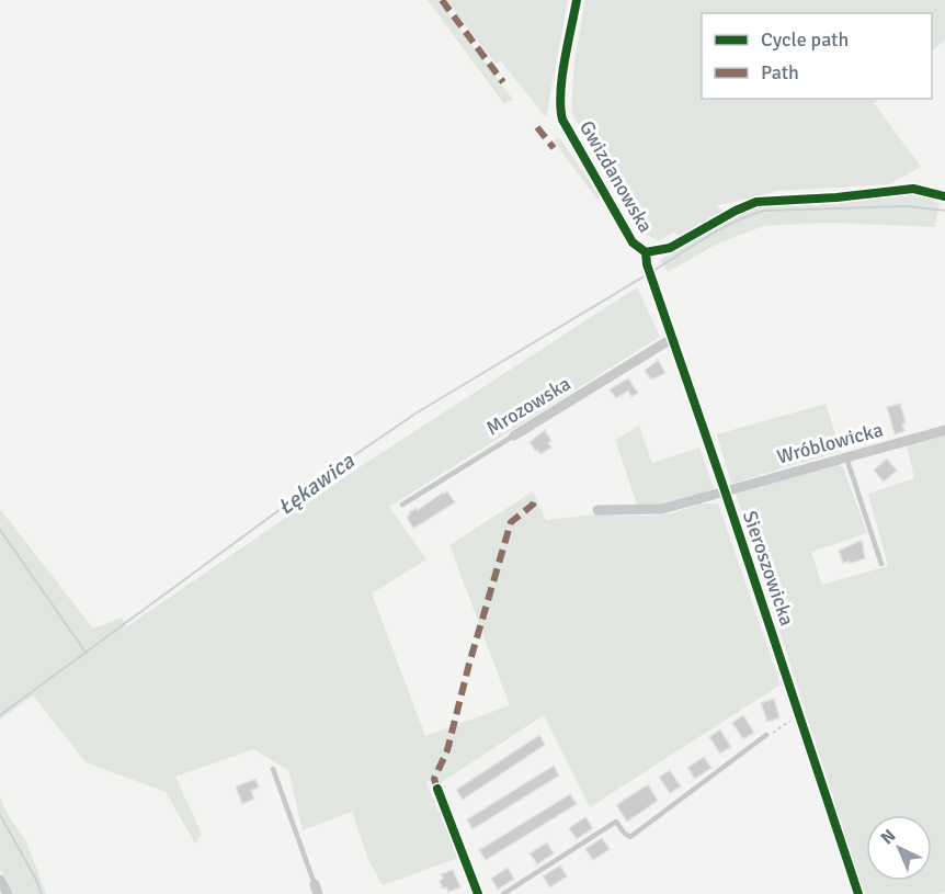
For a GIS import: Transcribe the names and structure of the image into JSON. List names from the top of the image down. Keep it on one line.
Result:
{"streets":{"street":["Gwizdanowska","Mrozowska","Wróblowicka","Sieroszowicka"]},"crossings":[["Gwizdanowska","Sieroszowicka"],["Mrozowska","Sieroszowicka"],["Wróblowicka","Sieroszowicka"]],"water":["Łękawica"],"legend":["Cycle path","Path"],"north":"top left"}
